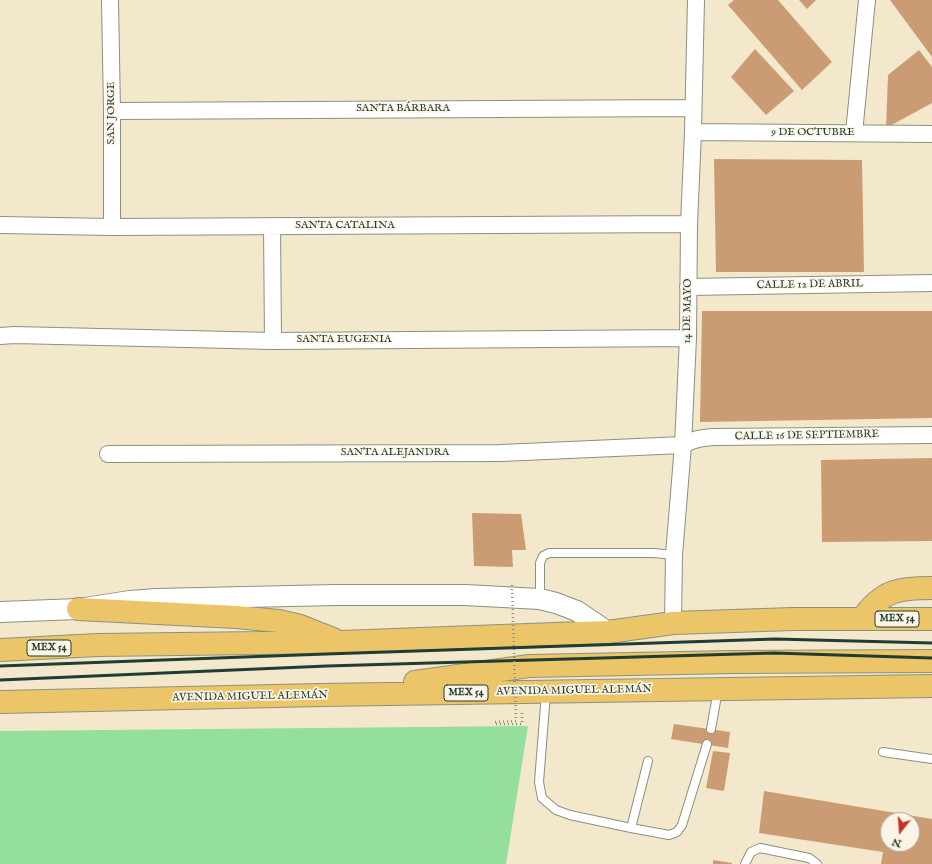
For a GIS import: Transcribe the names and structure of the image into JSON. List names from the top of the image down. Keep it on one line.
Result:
{"streets":{"highway":["MEX 54","AVENIDA MIGUEL ALEMÁN"],"street":["SANTA BÁRBARA","SAN JORGE","9 DE OCTUBRE","SANTA CATALINA","CALLE 12 DE ABRIL","14 DE MAYO","SANTA EUGENIA","CALLE 16 DE SEPTIEMBRE","SANTA ALEJANDRA"]},"crossings":[["SANTA BÁRBARA","SAN JORGE"],["SANTA BÁRBARA","14 DE MAYO"],["SAN JORGE","SANTA CATALINA"],["9 DE OCTUBRE","14 DE MAYO"],["SANTA CATALINA","14 DE MAYO"],["CALLE 12 DE ABRIL","14 DE MAYO"],["14 DE MAYO","SANTA EUGENIA"],["14 DE MAYO","CALLE 16 DE SEPTIEMBRE"],["14 DE MAYO","SANTA ALEJANDRA"],["14 DE MAYO","MEX 54"],["CALLE 16 DE SEPTIEMBRE","SANTA ALEJANDRA"]],"north":"bottom"}
